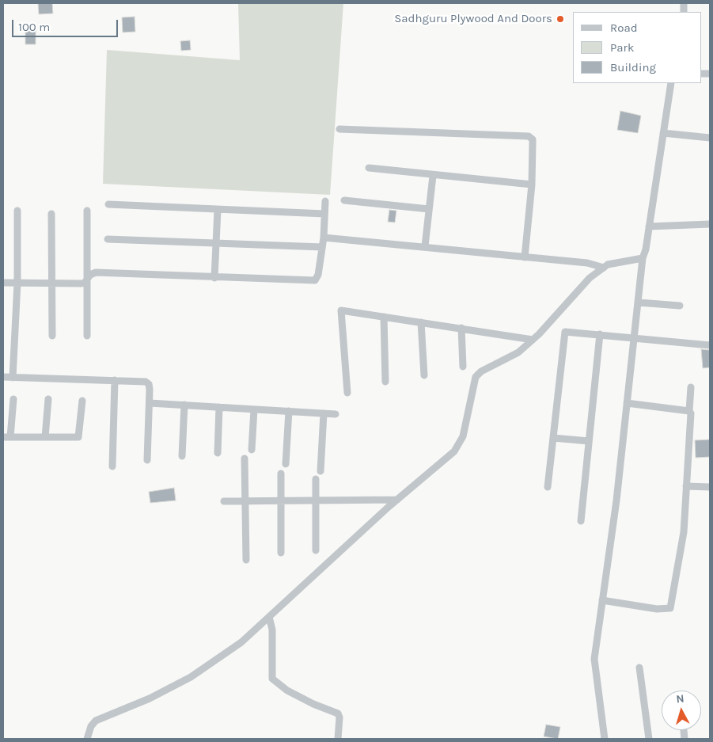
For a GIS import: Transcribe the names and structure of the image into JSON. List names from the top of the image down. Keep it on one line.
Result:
{"places":["Sadhguru Plywood And Doors"],"legend":["Road","Park","Building"],"scale_bar":"100 m","north":"top"}
